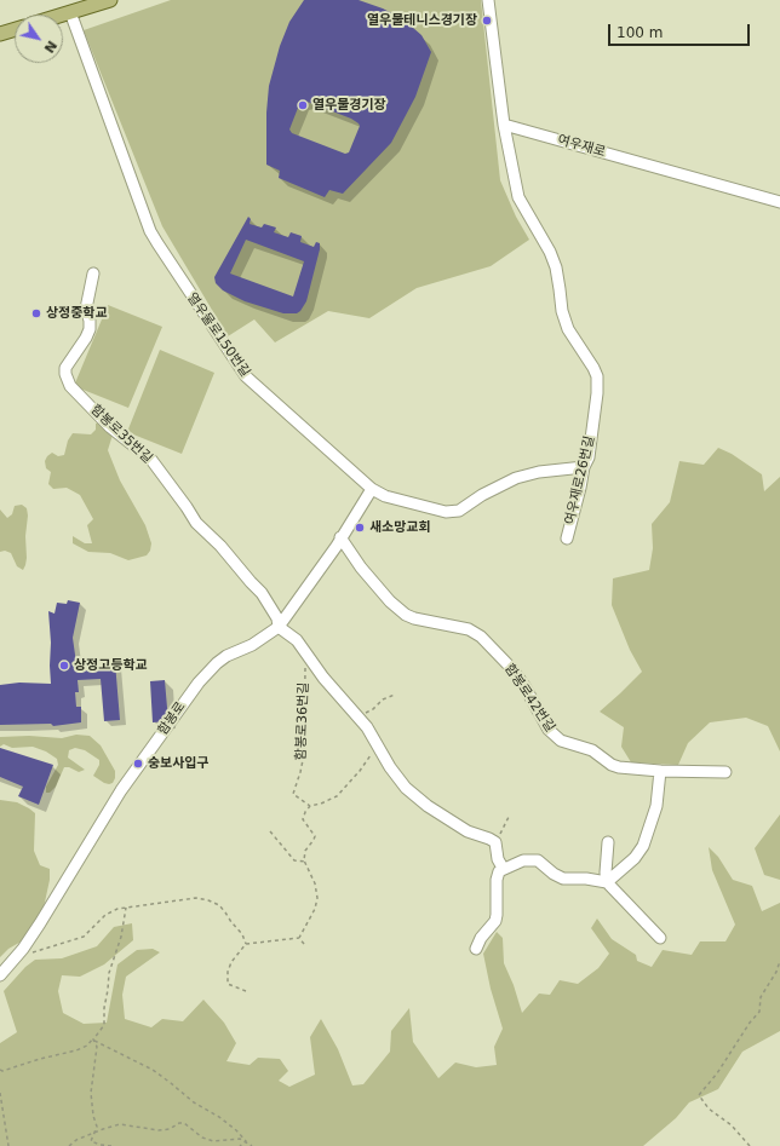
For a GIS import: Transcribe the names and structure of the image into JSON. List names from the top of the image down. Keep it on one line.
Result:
{"streets":{"street":["여우재로","열우물로150번길","함봉로35번길","여우재로26번길","함봉로42번길","함봉로","함봉로36번길"]},"crossings":[["여우재로","여우재로26번길"],["열우물로150번길","여우재로26번길"],["열우물로150번길","함봉로"],["함봉로35번길","함봉로"],["함봉로35번길","함봉로36번길"],["함봉로42번길","함봉로"],["함봉로","함봉로36번길"]],"places":["열우물테니스경기장","열우물경기장","상정중학교","새소망교회","상정고등학교","숭보사입구"],"scale_bar":"100 m","north":"bottom right"}
